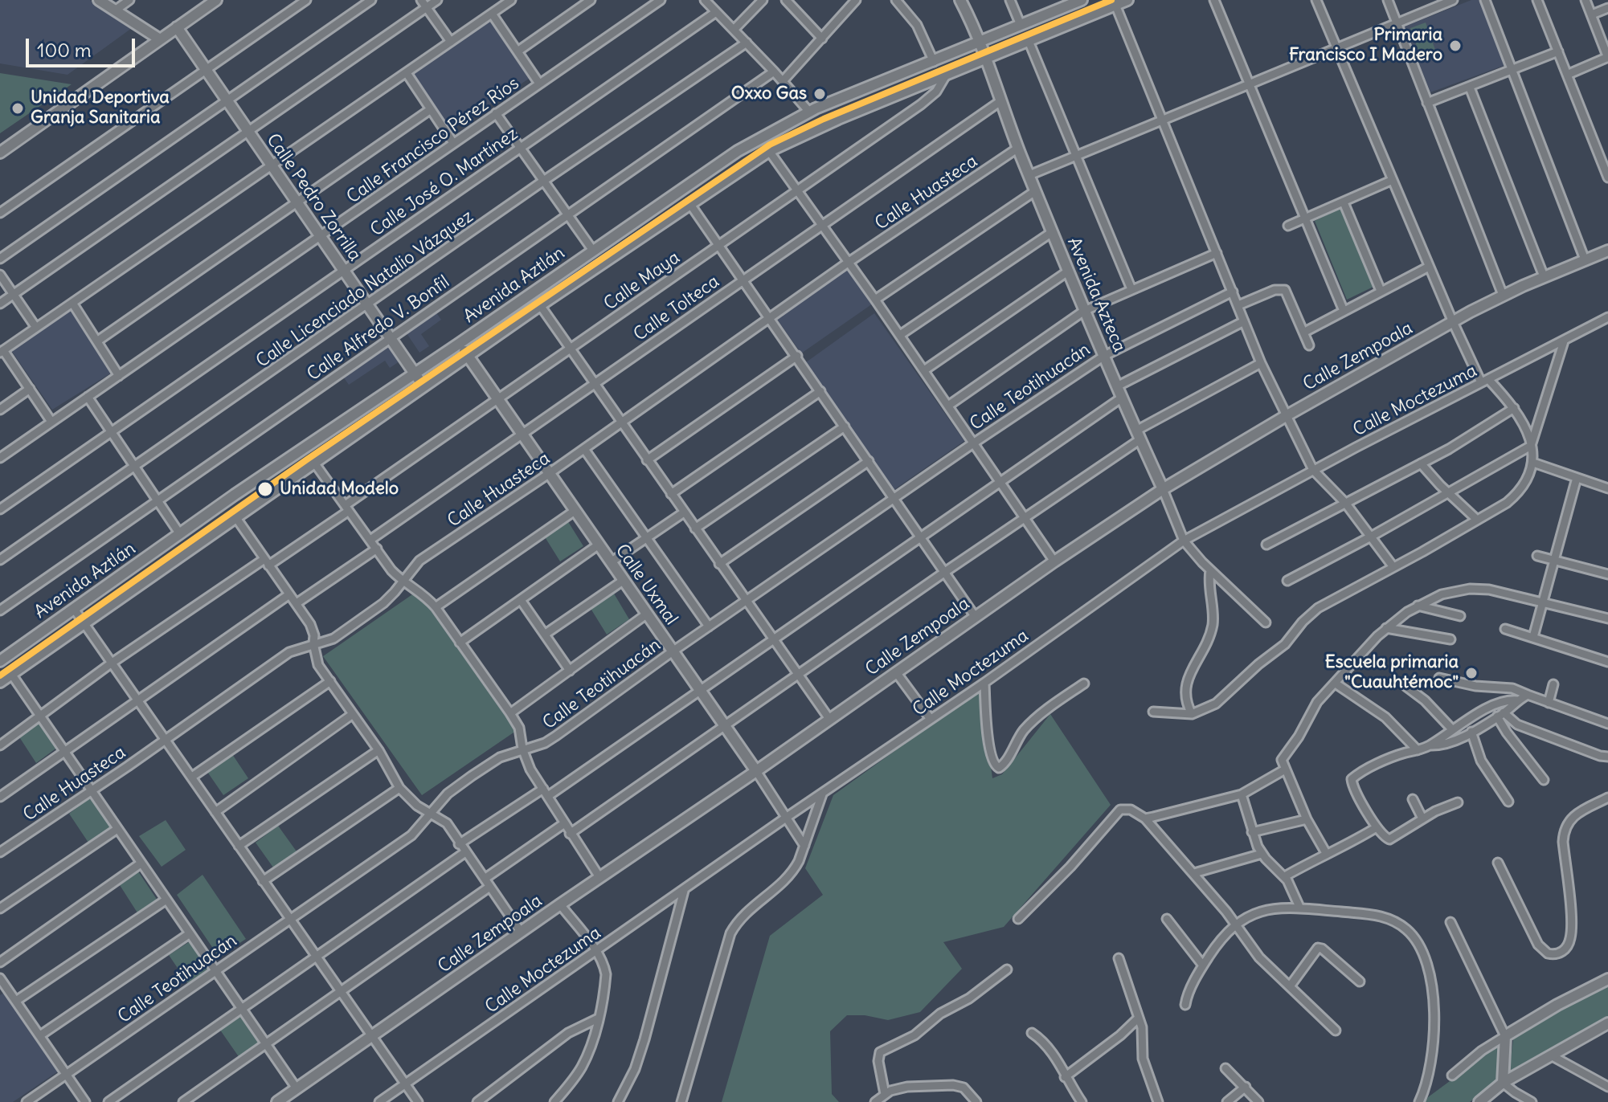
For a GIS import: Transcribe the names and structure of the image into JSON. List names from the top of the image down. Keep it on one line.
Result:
{"streets":{"street":["Calle Francisco Pérez Ríos","Calle José O. Martínez","Calle Huasteca","Calle Pedro Zorrilla","Calle Maya","Avenida Aztlán","Calle Licenciado Natalio Vázquez","Avenida Azteca","Calle Tolteca","Calle Alfredo V. Bonfil","Calle Zempoala","Calle Teotihuacán","Calle Moctezuma","Calle Uxmal"]},"crossings":[["Calle Francisco Pérez Ríos","Calle Pedro Zorrilla"],["Calle José O. Martínez","Calle Pedro Zorrilla"],["Calle Huasteca","Avenida Azteca"],["Calle Huasteca","Calle Uxmal"],["Calle Pedro Zorrilla","Avenida Aztlán"],["Calle Pedro Zorrilla","Calle Licenciado Natalio Vázquez"],["Calle Pedro Zorrilla","Calle Alfredo V. Bonfil"],["Calle Maya","Avenida Aztlán"],["Calle Maya","Calle Uxmal"],["Avenida Aztlán","Avenida Azteca"],["Avenida Aztlán","Calle Uxmal"],["Avenida Azteca","Calle Tolteca"],["Avenida Azteca","Calle Zempoala"],["Avenida Azteca","Calle Teotihuacán"],["Avenida Azteca","Calle Moctezuma"],["Calle Tolteca","Calle Uxmal"],["Calle Zempoala","Calle Uxmal"],["Calle Teotihuacán","Calle Uxmal"],["Calle Moctezuma","Calle Uxmal"]],"places":["Primaria Francisco I Madero","Oxxo Gas","Unidad Deportiva Granja Sanitaria","Unidad Modelo","Escuela primaria \"Cuauhtémoc\""],"scale_bar":"100 m"}
